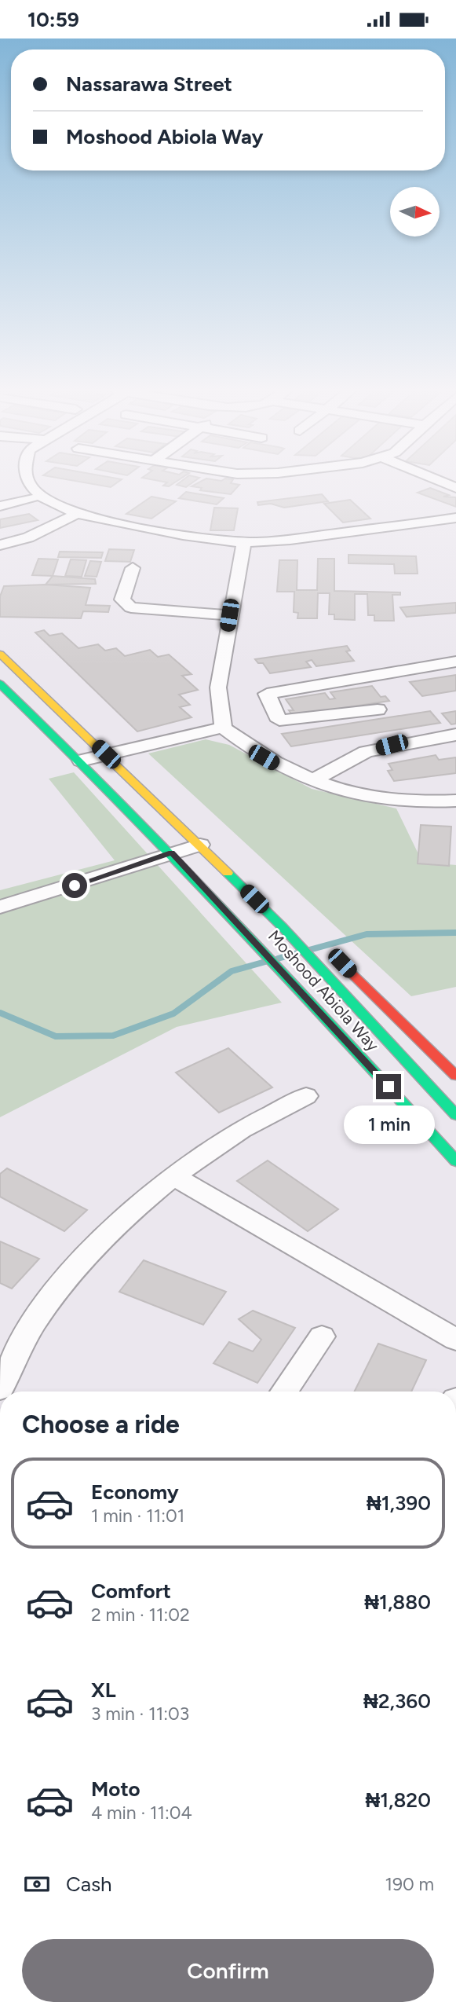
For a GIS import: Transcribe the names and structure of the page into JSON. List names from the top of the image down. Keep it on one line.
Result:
{"streets":{"main road":["Moshood Abiola Way"]},"north":"right","page":{"status":"10:59","banner":["Nassarawa Street","Moshood Abiola Way"],"bubble":"1 min","heading":"Choose a ride","list":[{"name":"Economy","note":"1 min · 11:01","value":"₦1,390"},{"name":"Comfort","note":"2 min · 11:02","value":"₦1,880"},{"name":"XL","note":"3 min · 11:03","value":"₦2,360"},{"name":"Moto","note":"4 min · 11:04","value":"₦1,820"}],"pay":["Cash","190 m"],"buttons":"Confirm"}}
